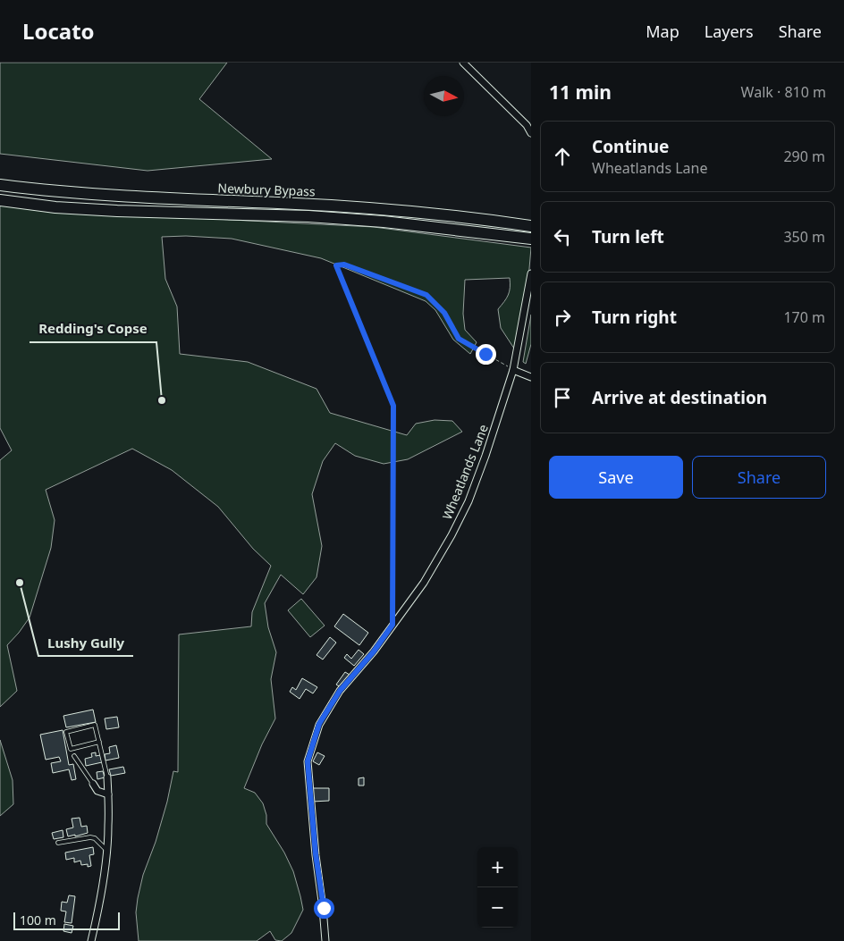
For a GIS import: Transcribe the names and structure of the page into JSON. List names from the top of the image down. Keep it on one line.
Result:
{"streets":{"highway":["Newbury Bypass"],"street":["Wheatlands Lane"]},"places":["Redding's Copse","Lushy Gully"],"scale_bar":"100 m","north":"right","page":{"header":"Locato","nav":["Map","Layers","Share"],"heading":["11 min","Walk · 810 m"],"list":[["Continue","Wheatlands Lane","290 m"],["Turn left","350 m"],["Turn right","170 m"],"Arrive at destination"],"buttons":["Save","Share"],"map_buttons":["+","−"],"scale":"100 m"}}
